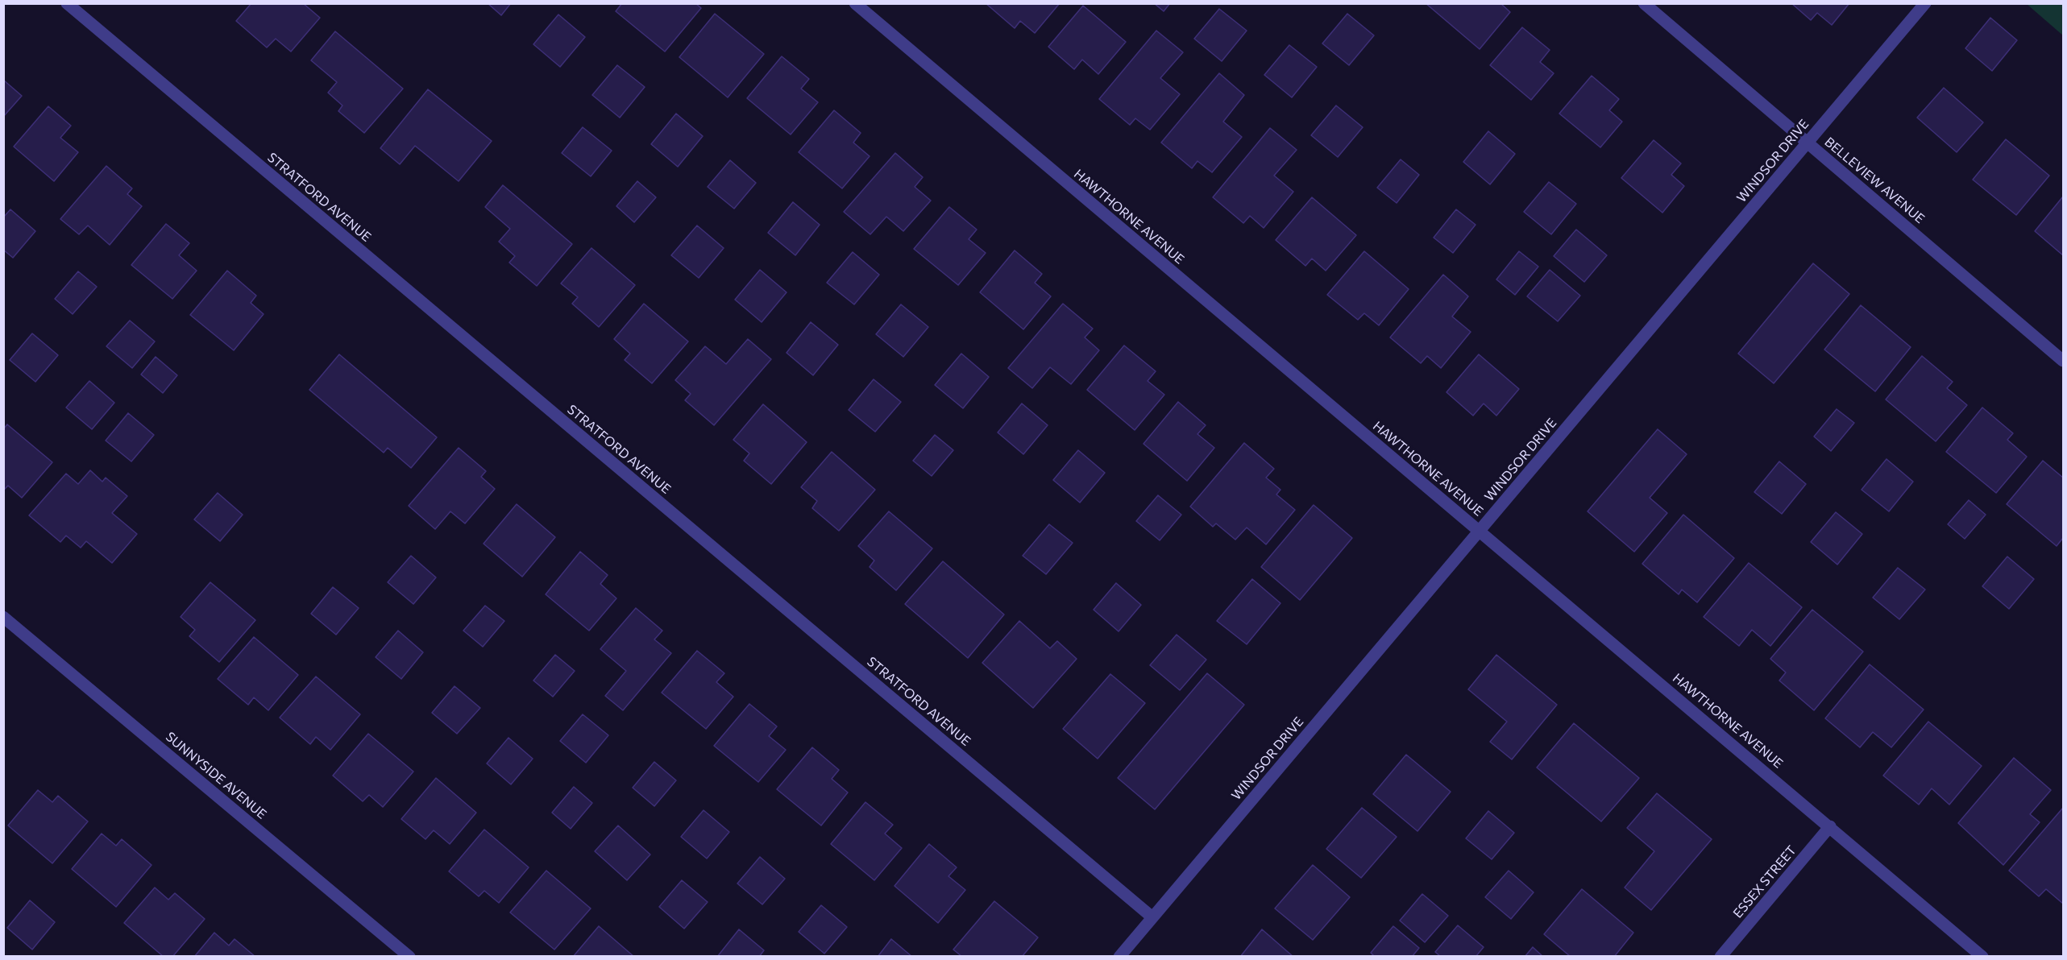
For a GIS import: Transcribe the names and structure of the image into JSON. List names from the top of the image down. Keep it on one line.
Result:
{"streets":{"street":["WINDSOR DRIVE","BELLEVIEW AVENUE","STRATFORD AVENUE","HAWTHORNE AVENUE","SUNNYSIDE AVENUE","ESSEX STREET"]},"crossings":[["WINDSOR DRIVE","BELLEVIEW AVENUE"],["WINDSOR DRIVE","STRATFORD AVENUE"],["WINDSOR DRIVE","HAWTHORNE AVENUE"],["HAWTHORNE AVENUE","ESSEX STREET"]]}
